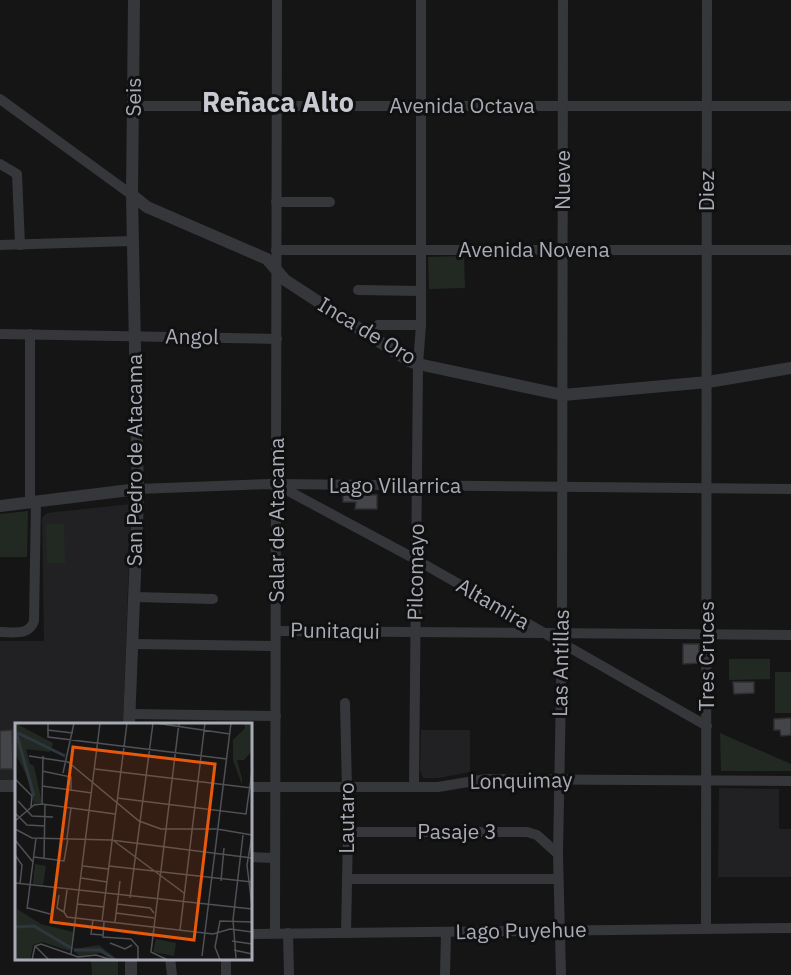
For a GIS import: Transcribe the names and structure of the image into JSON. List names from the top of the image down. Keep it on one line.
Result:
{"streets":{"street":["Seis","Avenida Octava","Nueve","Diez","Avenida Novena","Inca de Oro","Angol","San Pedro de Atacama","Lago Villarrica","Salar de Atacama","Pilcomayo","Altamira","Punitaqui","Tres Cruces","Las Antillas","Lonquimay","Lautaro","Pasaje 3","Lago Puyehue"]},"crossings":[["Seis","Avenida Octava"],["Seis","Inca de Oro"],["Seis","San Pedro de Atacama"],["Avenida Octava","Nueve"],["Avenida Octava","Diez"],["Avenida Octava","Salar de Atacama"],["Avenida Octava","Pilcomayo"],["Nueve","Avenida Novena"],["Nueve","Inca de Oro"],["Nueve","Las Antillas"],["Diez","Avenida Novena"],["Diez","Inca de Oro"],["Diez","Tres Cruces"],["Avenida Novena","Salar de Atacama"],["Avenida Novena","Pilcomayo"],["Inca de Oro","San Pedro de Atacama"],["Inca de Oro","Salar de Atacama"],["Inca de Oro","Pilcomayo"],["Inca de Oro","Tres Cruces"],["Inca de Oro","Las Antillas"],["Angol","San Pedro de Atacama"],["Angol","Salar de Atacama"],["San Pedro de Atacama","Lago Villarrica"],["Lago Villarrica","Salar de Atacama"],["Lago Villarrica","Pilcomayo"],["Lago Villarrica","Altamira"],["Lago Villarrica","Tres Cruces"],["Lago Villarrica","Las Antillas"],["Salar de Atacama","Altamira"],["Salar de Atacama","Punitaqui"],["Salar de Atacama","Lonquimay"],["Salar de Atacama","Lago Puyehue"],["Pilcomayo","Altamira"],["Pilcomayo","Punitaqui"],["Pilcomayo","Lonquimay"],["Altamira","Punitaqui"],["Punitaqui","Tres Cruces"],["Punitaqui","Las Antillas"],["Tres Cruces","Lonquimay"],["Tres Cruces","Lago Puyehue"],["Las Antillas","Lonquimay"],["Las Antillas","Pasaje 3"],["Las Antillas","Lago Puyehue"],["Lonquimay","Lautaro"],["Lautaro","Pasaje 3"],["Lautaro","Lago Puyehue"]],"districts":["Reñaca Alto"]}
